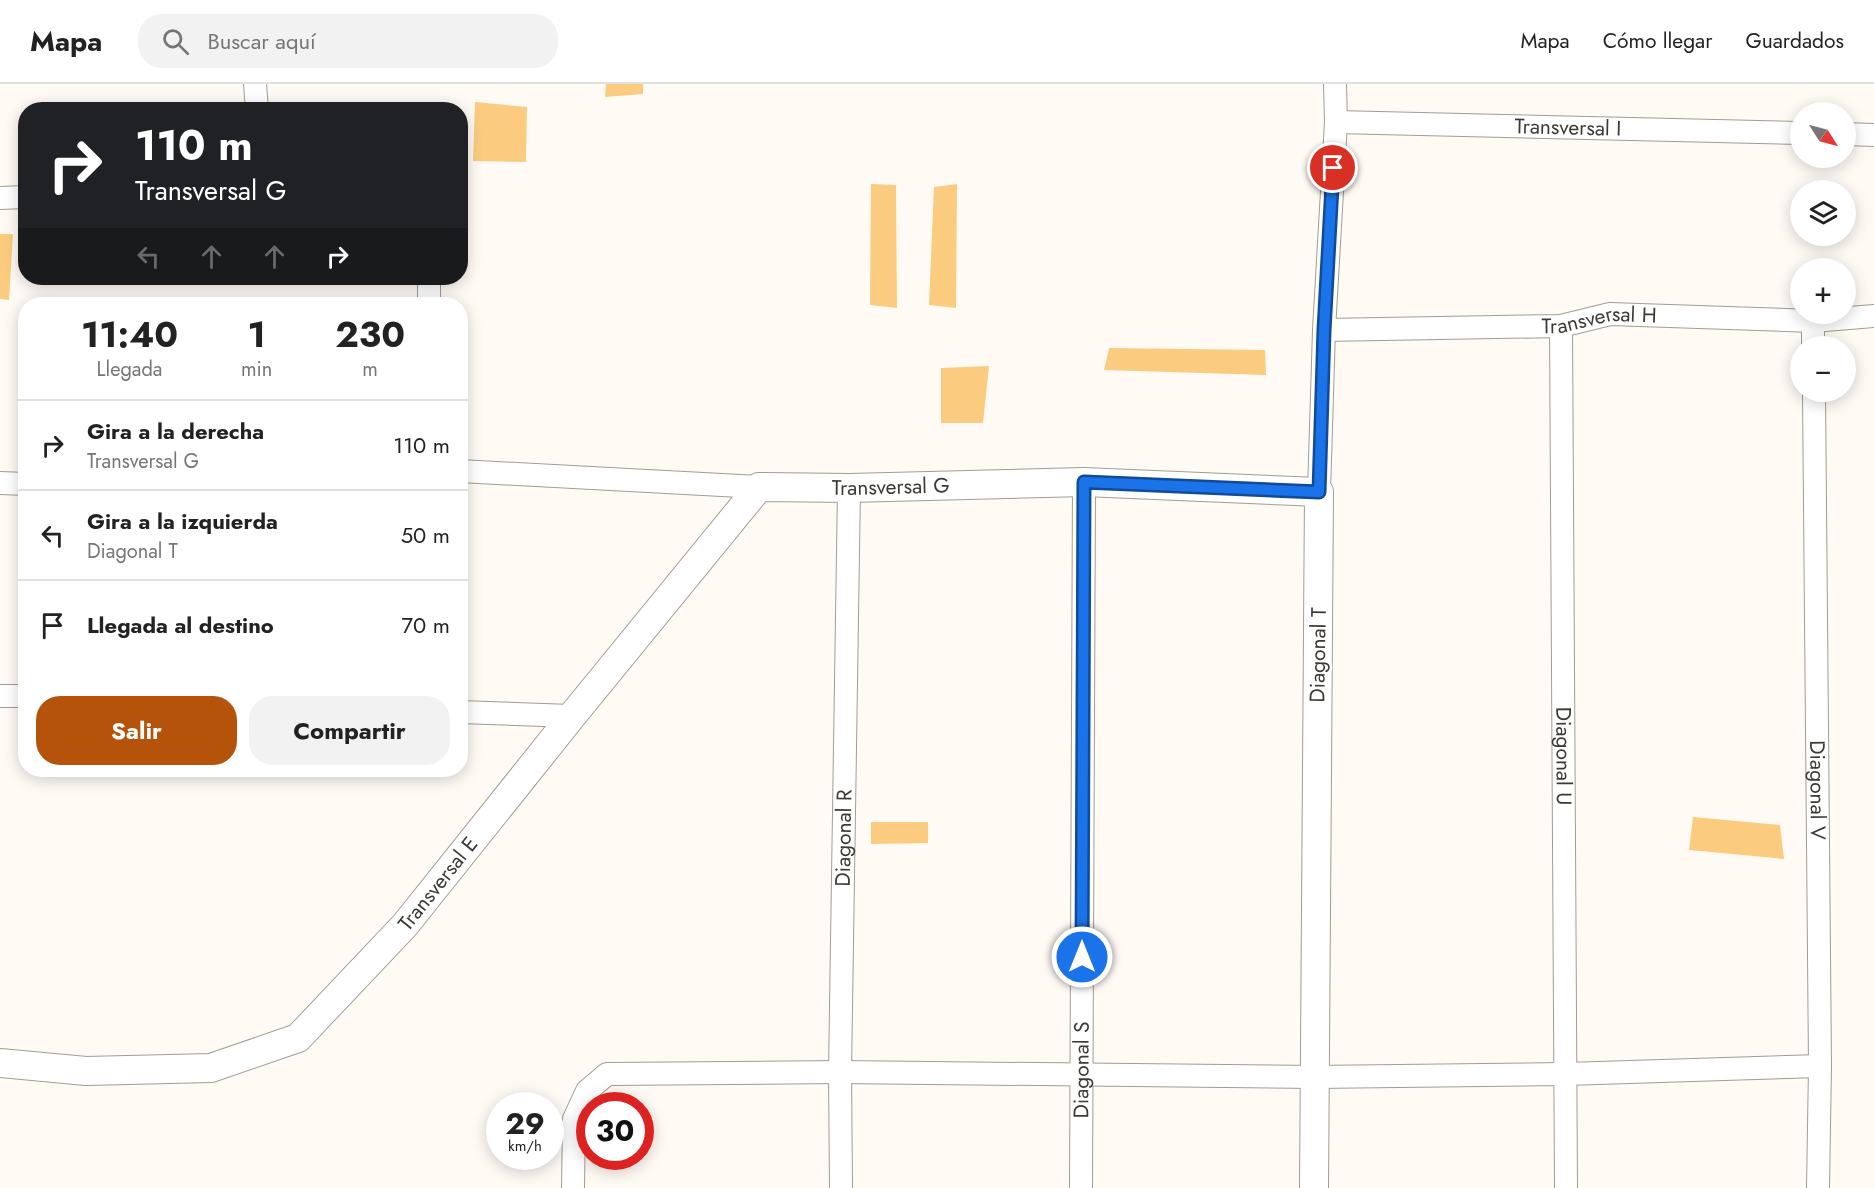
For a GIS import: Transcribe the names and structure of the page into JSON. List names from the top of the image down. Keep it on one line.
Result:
{"streets":{"street":["Transversal I","Transversal H","Transversal G","Diagonal T","Diagonal U","Diagonal V","Diagonal R","Transversal E","Diagonal S"]},"crossings":[["Transversal I","Diagonal T"],["Transversal H","Diagonal T"],["Transversal H","Diagonal U"],["Transversal G","Diagonal T"],["Transversal G","Diagonal R"],["Transversal G","Transversal E"],["Transversal G","Diagonal S"]],"north":"bottom right","page":{"header":"Mapa","search":"Buscar aquí","nav":["Mapa","Cómo llegar","Guardados"],"map_buttons":["+","−"],"turn":["110 m","Transversal G"],"eta":["11:40","Llegada","1","min","230","m"],"list":[{"name":"Gira a la derecha","note":"Transversal G","value":"110 m"},{"name":"Gira a la izquierda","note":"Diagonal T","value":"50 m"},{"name":"Llegada al destino","value":"70 m"}],"buttons":["Salir","Compartir"],"speed":"29 km/h","limit":"30"}}
